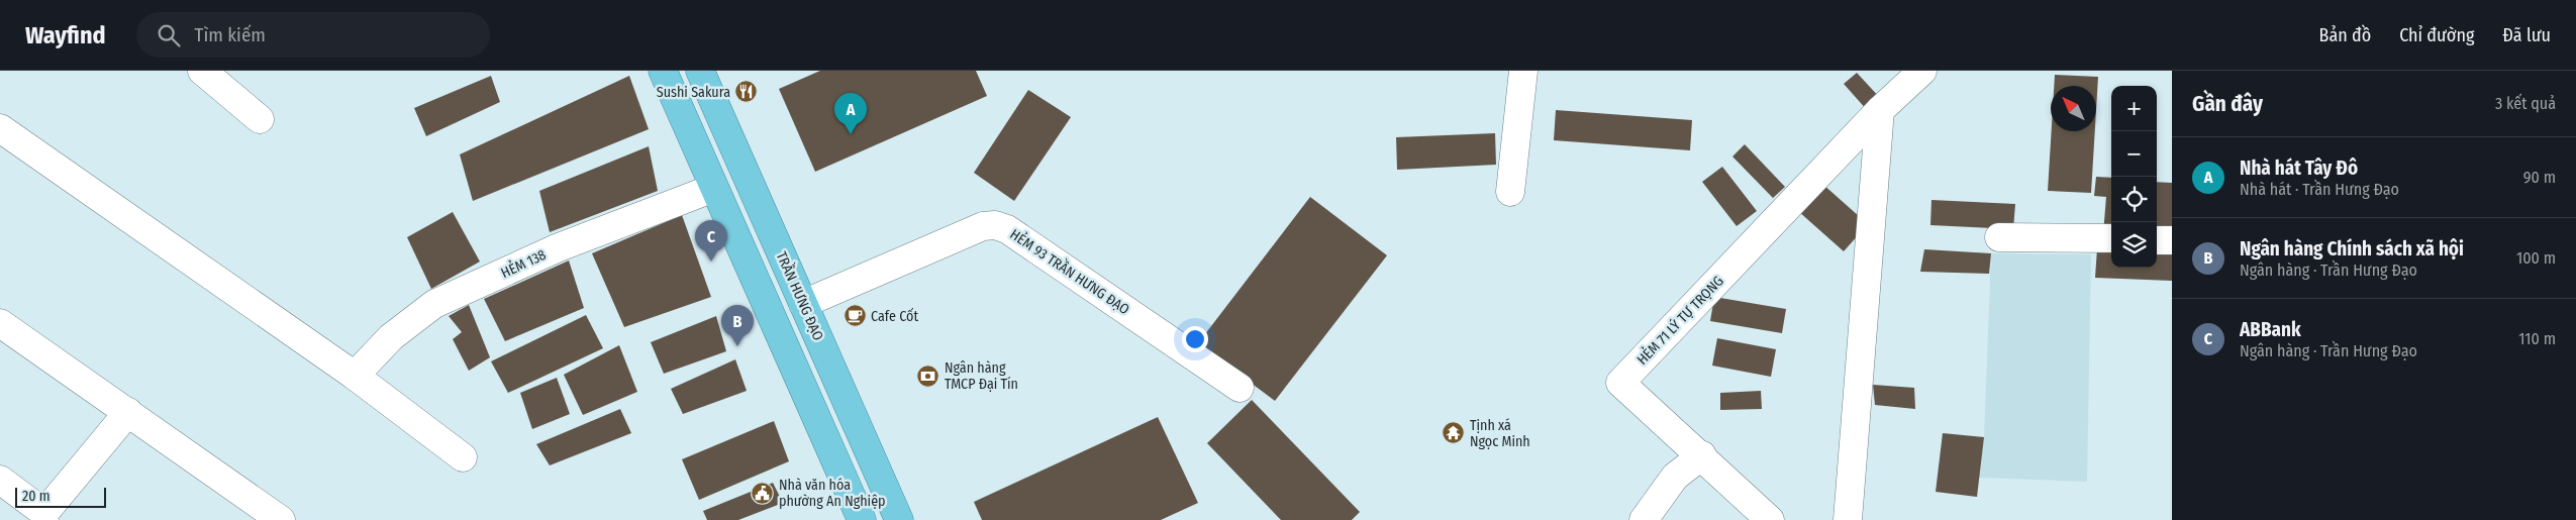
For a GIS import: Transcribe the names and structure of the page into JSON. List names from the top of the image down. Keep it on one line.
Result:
{"streets":{"highway":["TRẦN HƯNG ĐẠO"],"street":["HẺM 138","HẺM 93 TRẦN HƯNG ĐẠO","HẺM 71 LÝ TỰ TRỌNG"]},"crossings":[["HẺM 93 TRẦN HƯNG ĐẠO","TRẦN HƯNG ĐẠO"]],"places":{"restaurant":["Sushi Sakura"],"cafe":["Cafe Cốt"],"bank":["Ngân hàng TMCP Đại Tín"],"temple":["Tịnh xá Ngọc Minh"],"public building":["Nhà văn hóa phường An Nghiệp"]},"scale_bar":"20 m","north":"top left","page":{"header":"Wayfind","search":"Tìm kiếm","nav":["Bản đồ","Chỉ đường","Đã lưu"],"heading":["Gần đây","3 kết quả"],"map_buttons":["+","−"],"pins":["A","C","B"],"list":[{"mark":"A","name":"Nhà hát Tây Đô","note":"Nhà hát · Trần Hưng Đạo","value":"90 m"},{"mark":"B","name":"Ngân hàng Chính sách xã hội","note":"Ngân hàng · Trần Hưng Đạo","value":"100 m"},{"mark":"C","name":"ABBank","note":"Ngân hàng · Trần Hưng Đạo","value":"110 m"}],"scale":"20 m"}}
